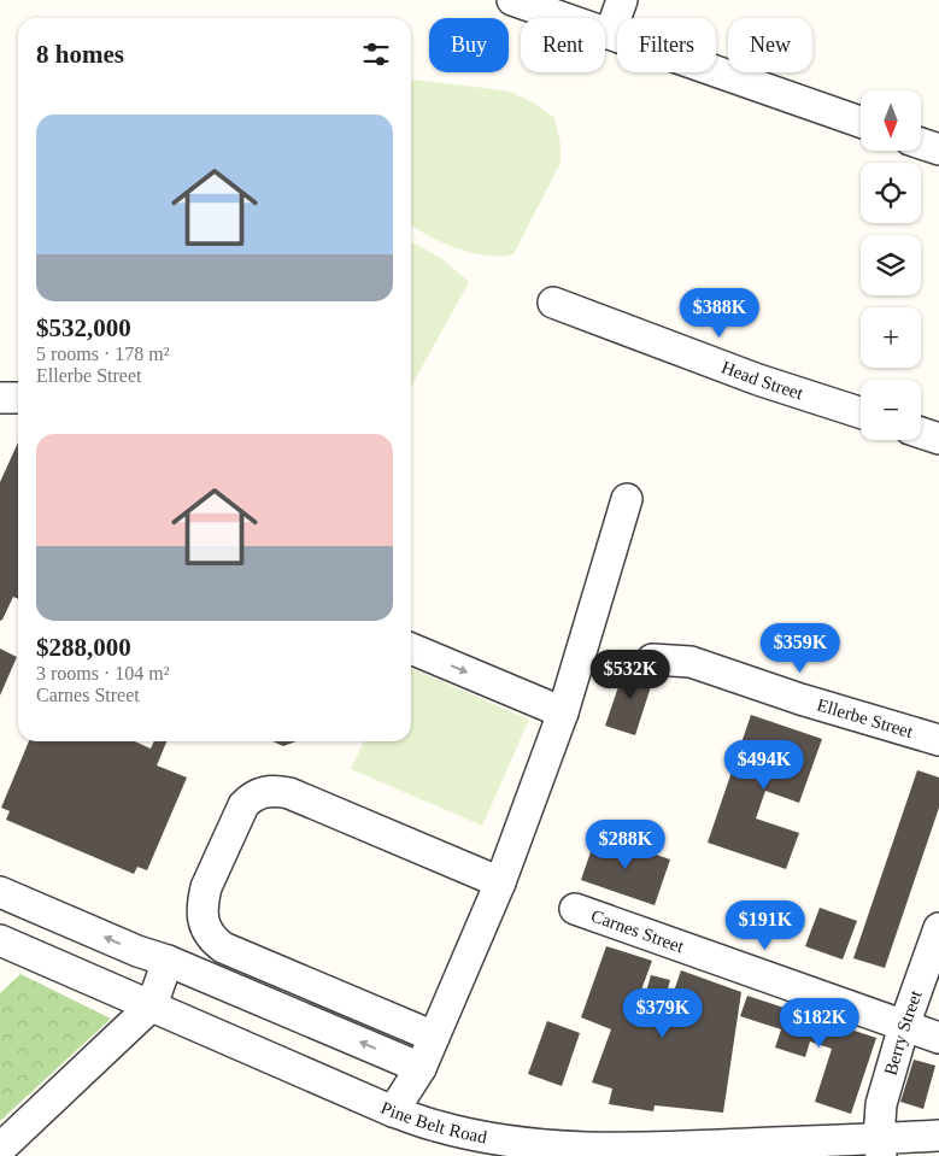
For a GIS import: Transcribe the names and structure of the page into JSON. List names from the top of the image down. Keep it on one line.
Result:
{"streets":{"street":["Head Street","Ellerbe Street","Carnes Street","Berry Street","Pine Belt Road"]},"crossings":[["Carnes Street","Berry Street"],["Berry Street","Pine Belt Road"]],"north":"bottom","page":{"chip":["Buy","Rent","Filters","New"],"heading":"8 homes","map_buttons":["+","−"],"list":[{"name":"$532,000","note":"5 rooms · 178 m² · Ellerbe Street"},{"name":"$288,000","note":"3 rooms · 104 m² · Carnes Street"}],"price":["$388K","$359K","$532K","$494K","$288K","$191K","$379K","$182K"]}}
